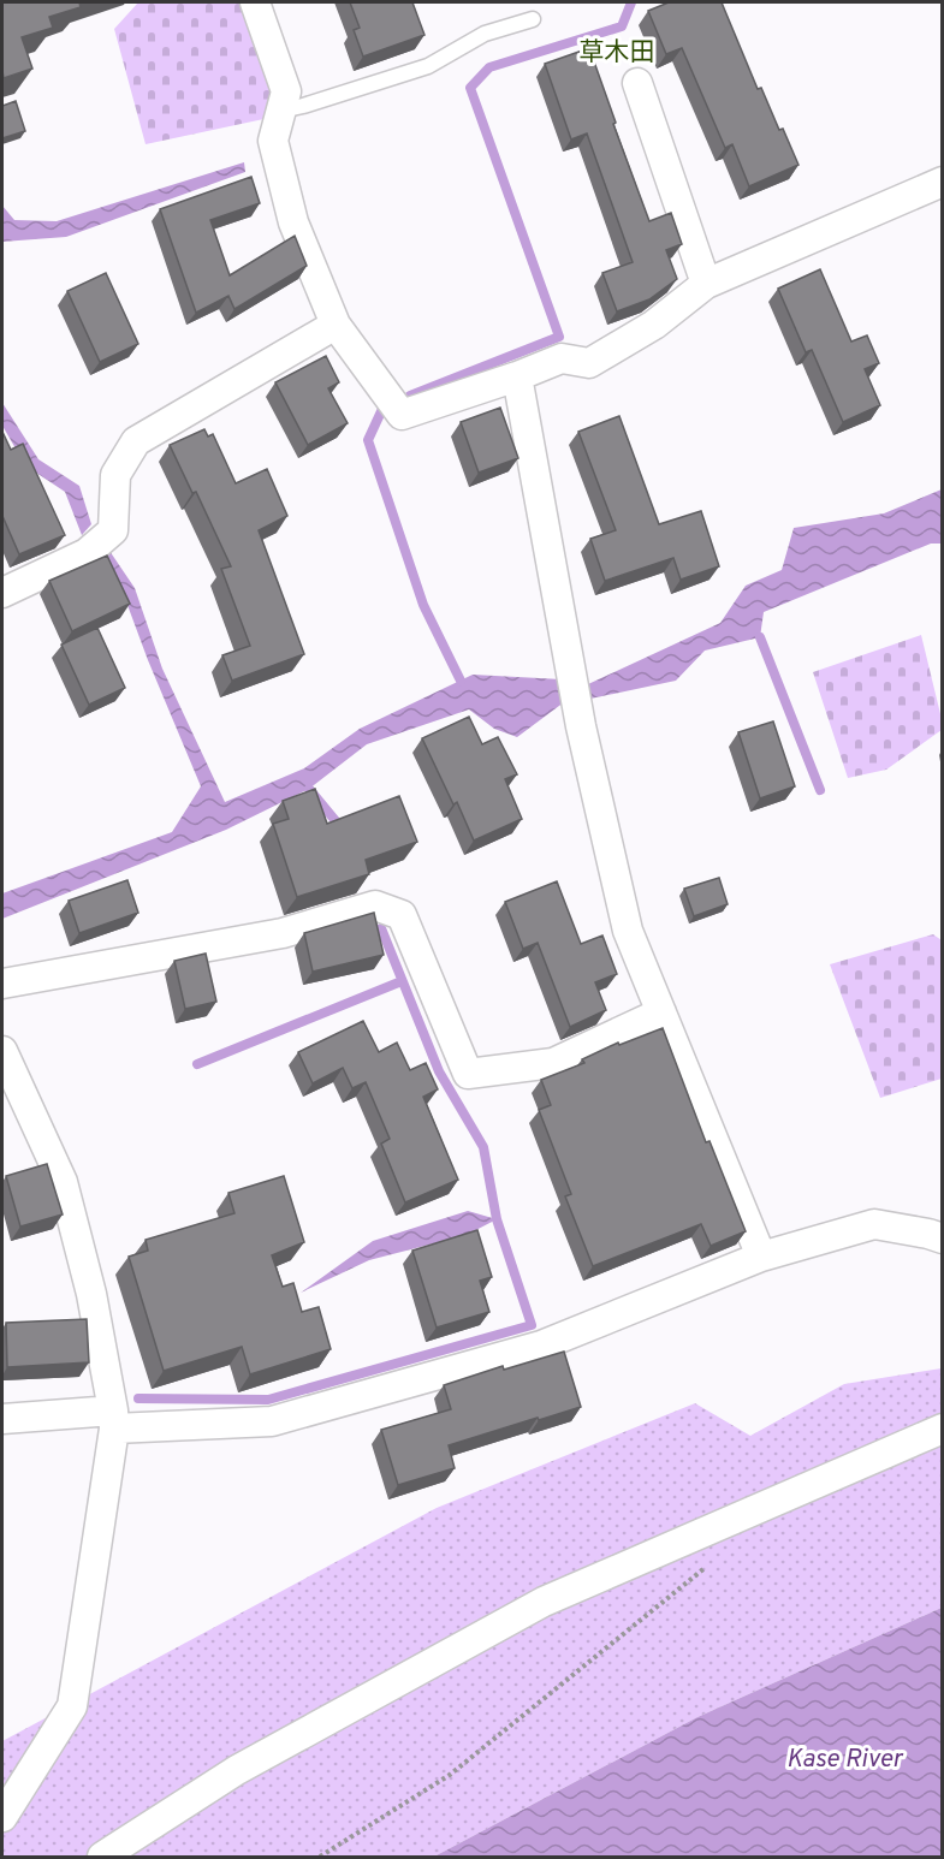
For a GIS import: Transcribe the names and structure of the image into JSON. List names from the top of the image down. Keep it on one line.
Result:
{"districts":["草木田"],"water":["Kase River"]}
